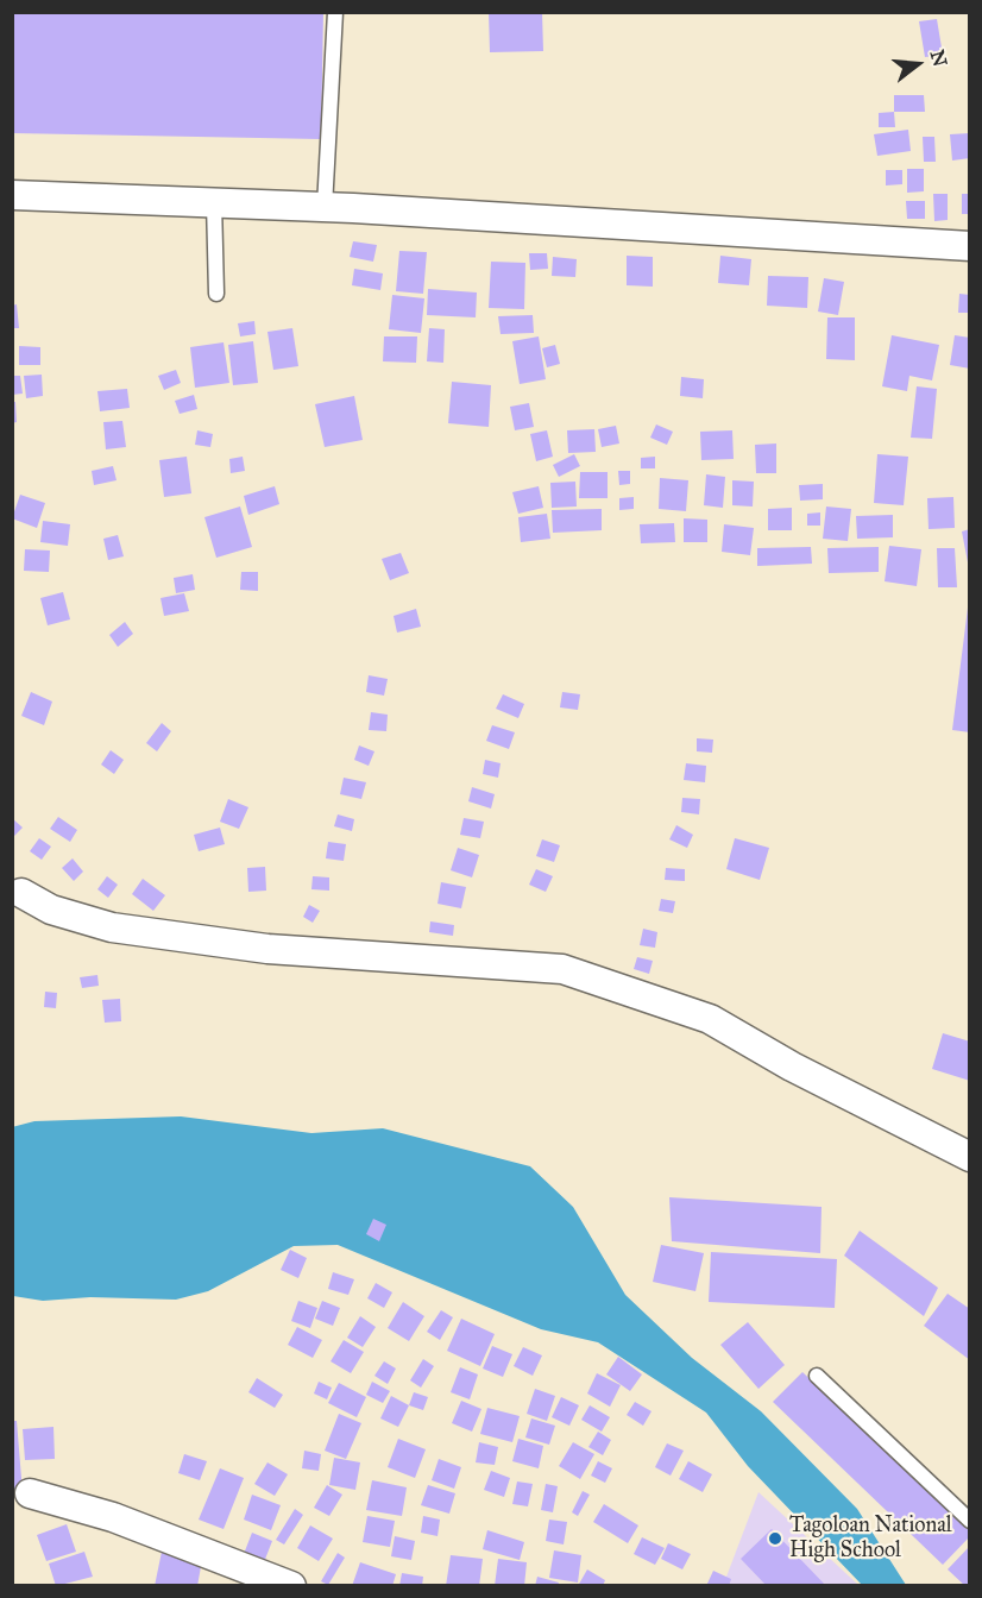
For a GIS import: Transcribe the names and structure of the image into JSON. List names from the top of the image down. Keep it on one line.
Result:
{"places":["Tagoloan National High School"],"north":"right"}
